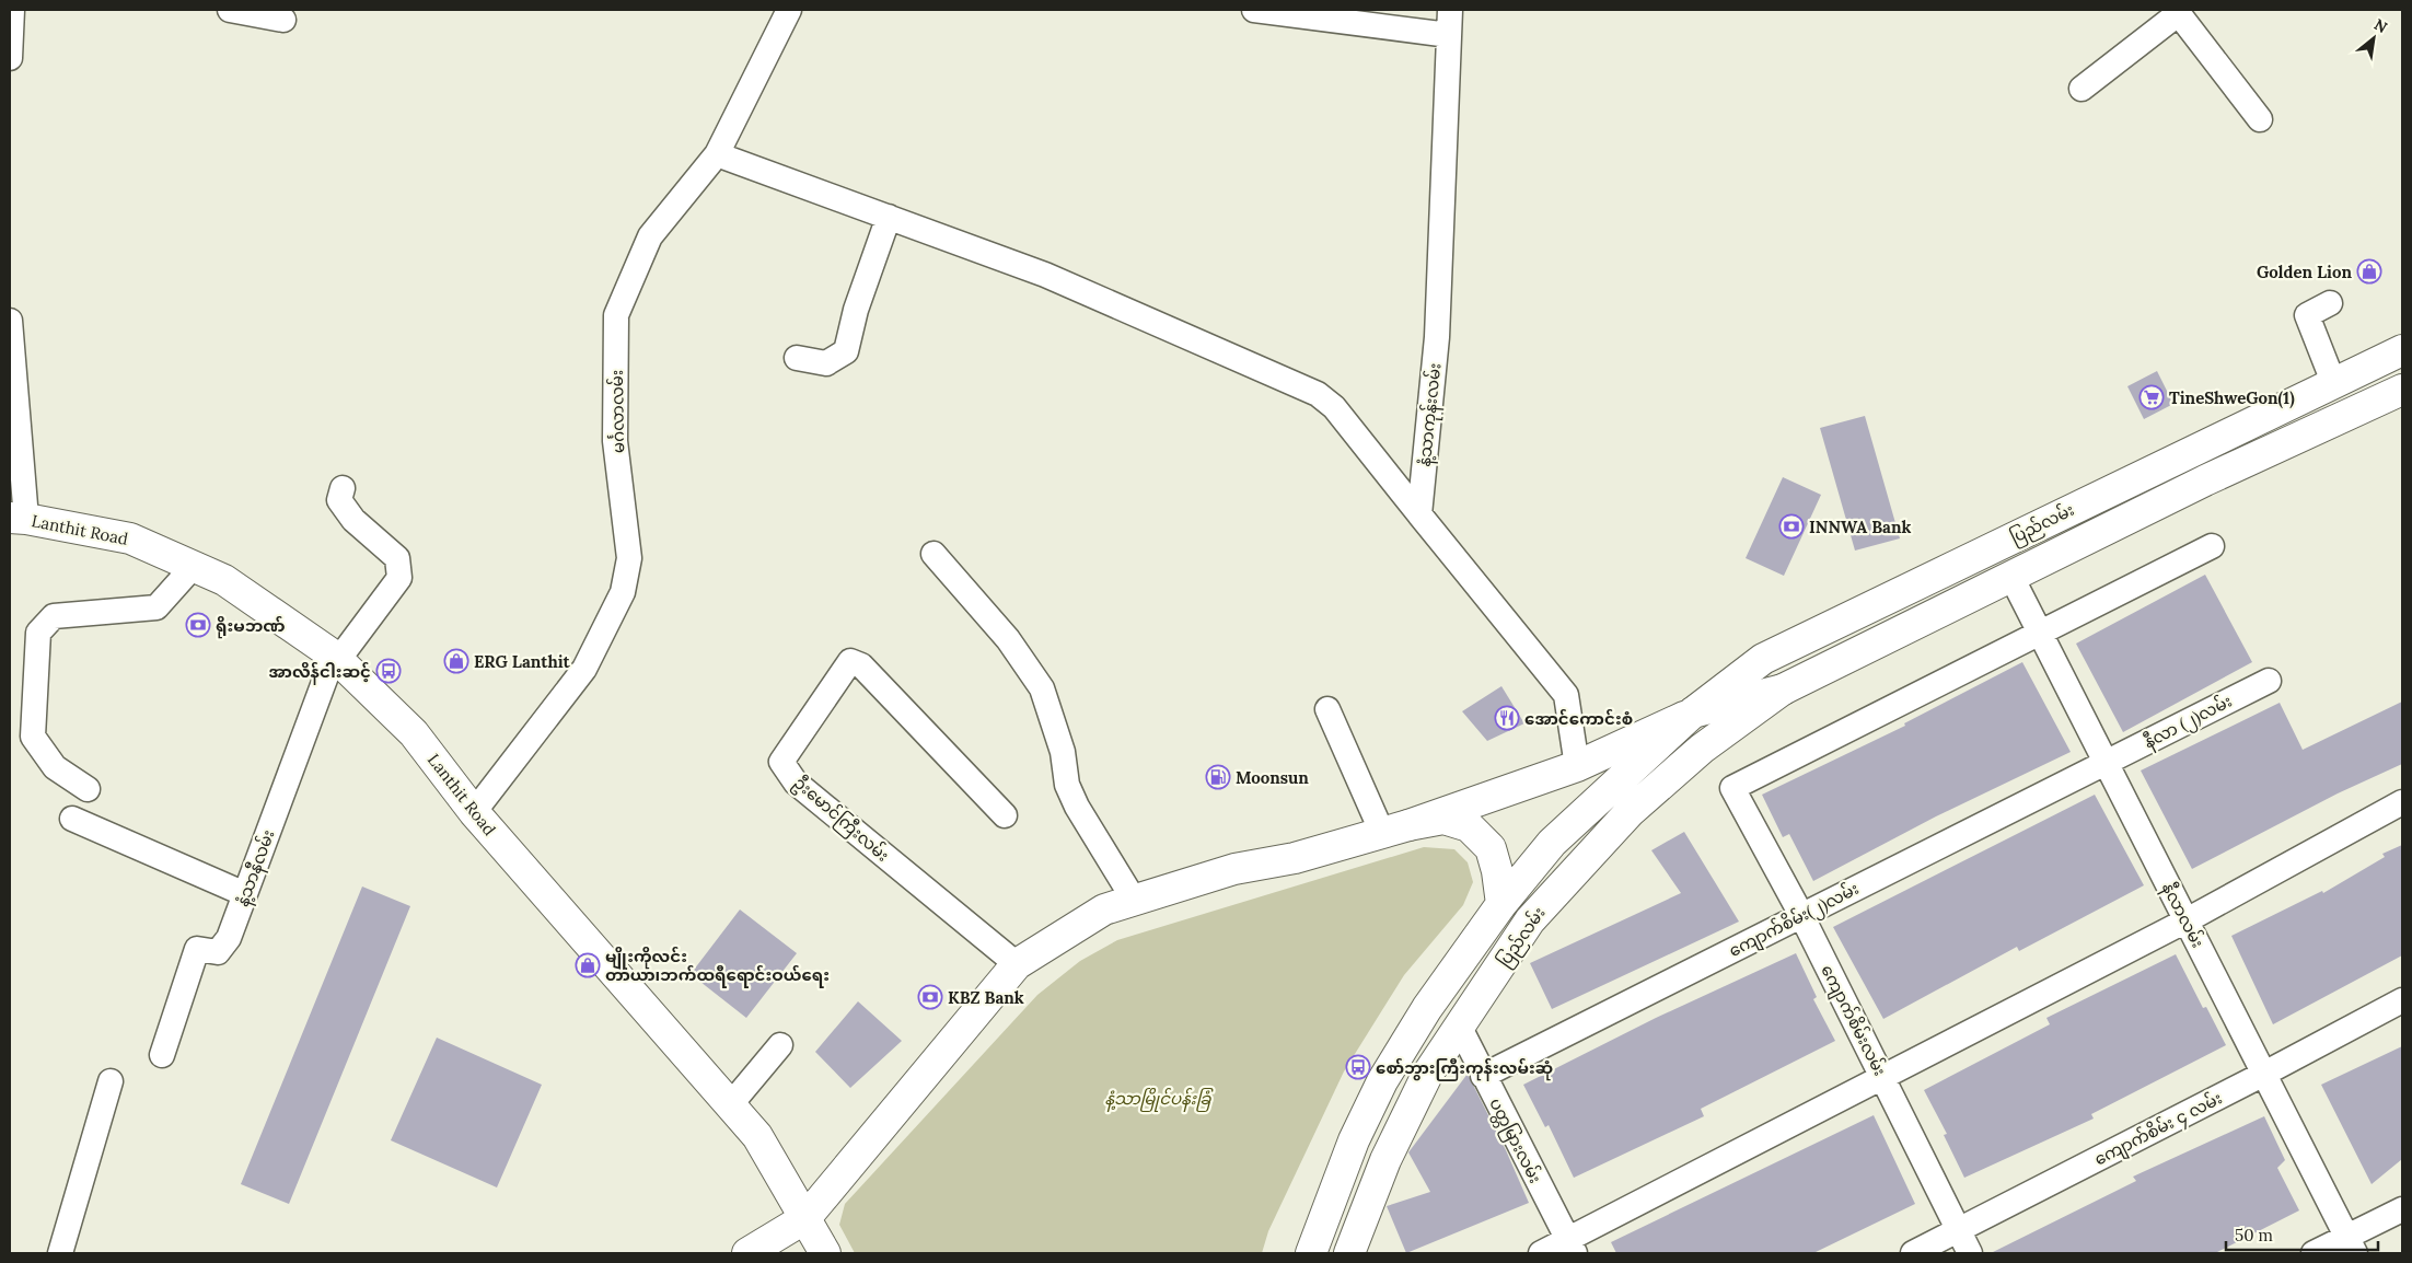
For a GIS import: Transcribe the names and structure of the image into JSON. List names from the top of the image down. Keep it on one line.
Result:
{"streets":{"main road":["ပြည်လမ်း","Lanthit Road"],"street":["မင်္ဂလာလမ်း","နံ့သာကုန်းလမ်း","နီလာ (၂)လမ်း","ဦးမောင်ကြီးလမ်း","နံ့သာနီလမ်း","နီလာလမ်း","ကျောက်စိမ်း(၂)လမ်း","ကျောက်စိမ်းလမ်း","ကျောက်စိမ်း ၄ လမ်း","ပတ္တမြားလမ်း"]},"crossings":[["မင်္ဂလာလမ်း","Lanthit Road"],["ပြည်လမ်း","နီလာလမ်း"],["ပြည်လမ်း","ပတ္တမြားလမ်း"],["Lanthit Road","နံ့သာနီလမ်း"],["နီလာ (၂)လမ်း","နီလာလမ်း"],["နီလာ (၂)လမ်း","ကျောက်စိမ်း(၂)လမ်း"],["နီလာလမ်း","ကျောက်စိမ်း(၂)လမ်း"],["နီလာလမ်း","ကျောက်စိမ်းလမ်း"],["နီလာလမ်း","ကျောက်စိမ်း ၄ လမ်း"],["ကျောက်စိမ်း(၂)လမ်း","ကျောက်စိမ်းလမ်း"],["ကျောက်စိမ်း(၂)လမ်း","ပတ္တမြားလမ်း"],["ကျောက်စိမ်းလမ်း","ကျောက်စိမ်း ၄ လမ်း"]],"parks":["နံ့သာမြိုင်ပန်းခြံ"],"places":{"shop":["Golden Lion","ERG Lanthit","မျိုးကိုလင်း တာယာ၊ဘက်ထရီရောင်းဝယ်ရေး"],"supermarket":["TineShweGon(1)"],"bank":["INNWA Bank","ရိုးမဘဏ်","KBZ Bank"],"bus stop":["အာလိန်ငါးဆင့်","စော်ဘွားကြီးကုန်းလမ်းဆုံ"],"restaurant":["အောင်ကောင်းစံ"],"fuel station":["Moonsun"]},"scale_bar":"50 m","north":"top right"}
